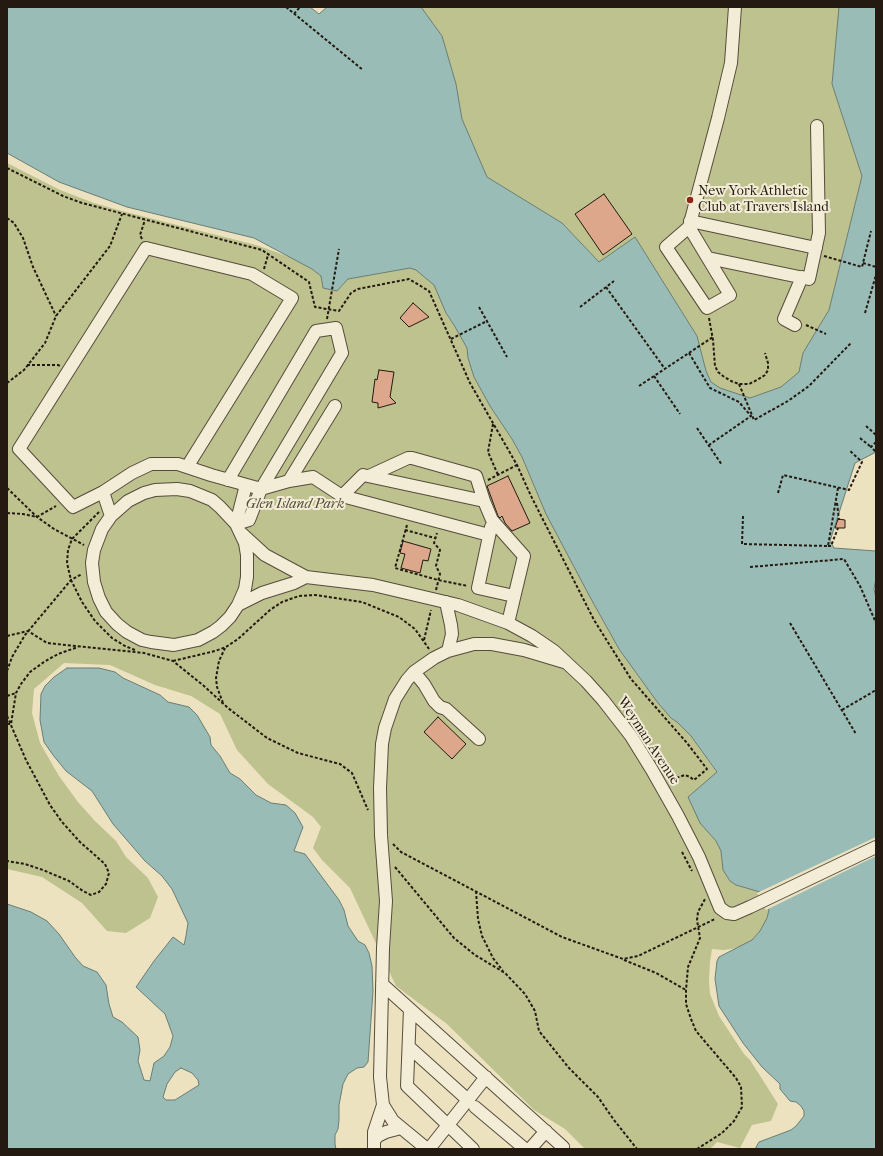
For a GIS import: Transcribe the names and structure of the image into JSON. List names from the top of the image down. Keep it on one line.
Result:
{"streets":{"street":["Weyman Avenue"]},"parks":["Glen Island Park"],"places":["New York Athletic Club at Travers Island"]}
